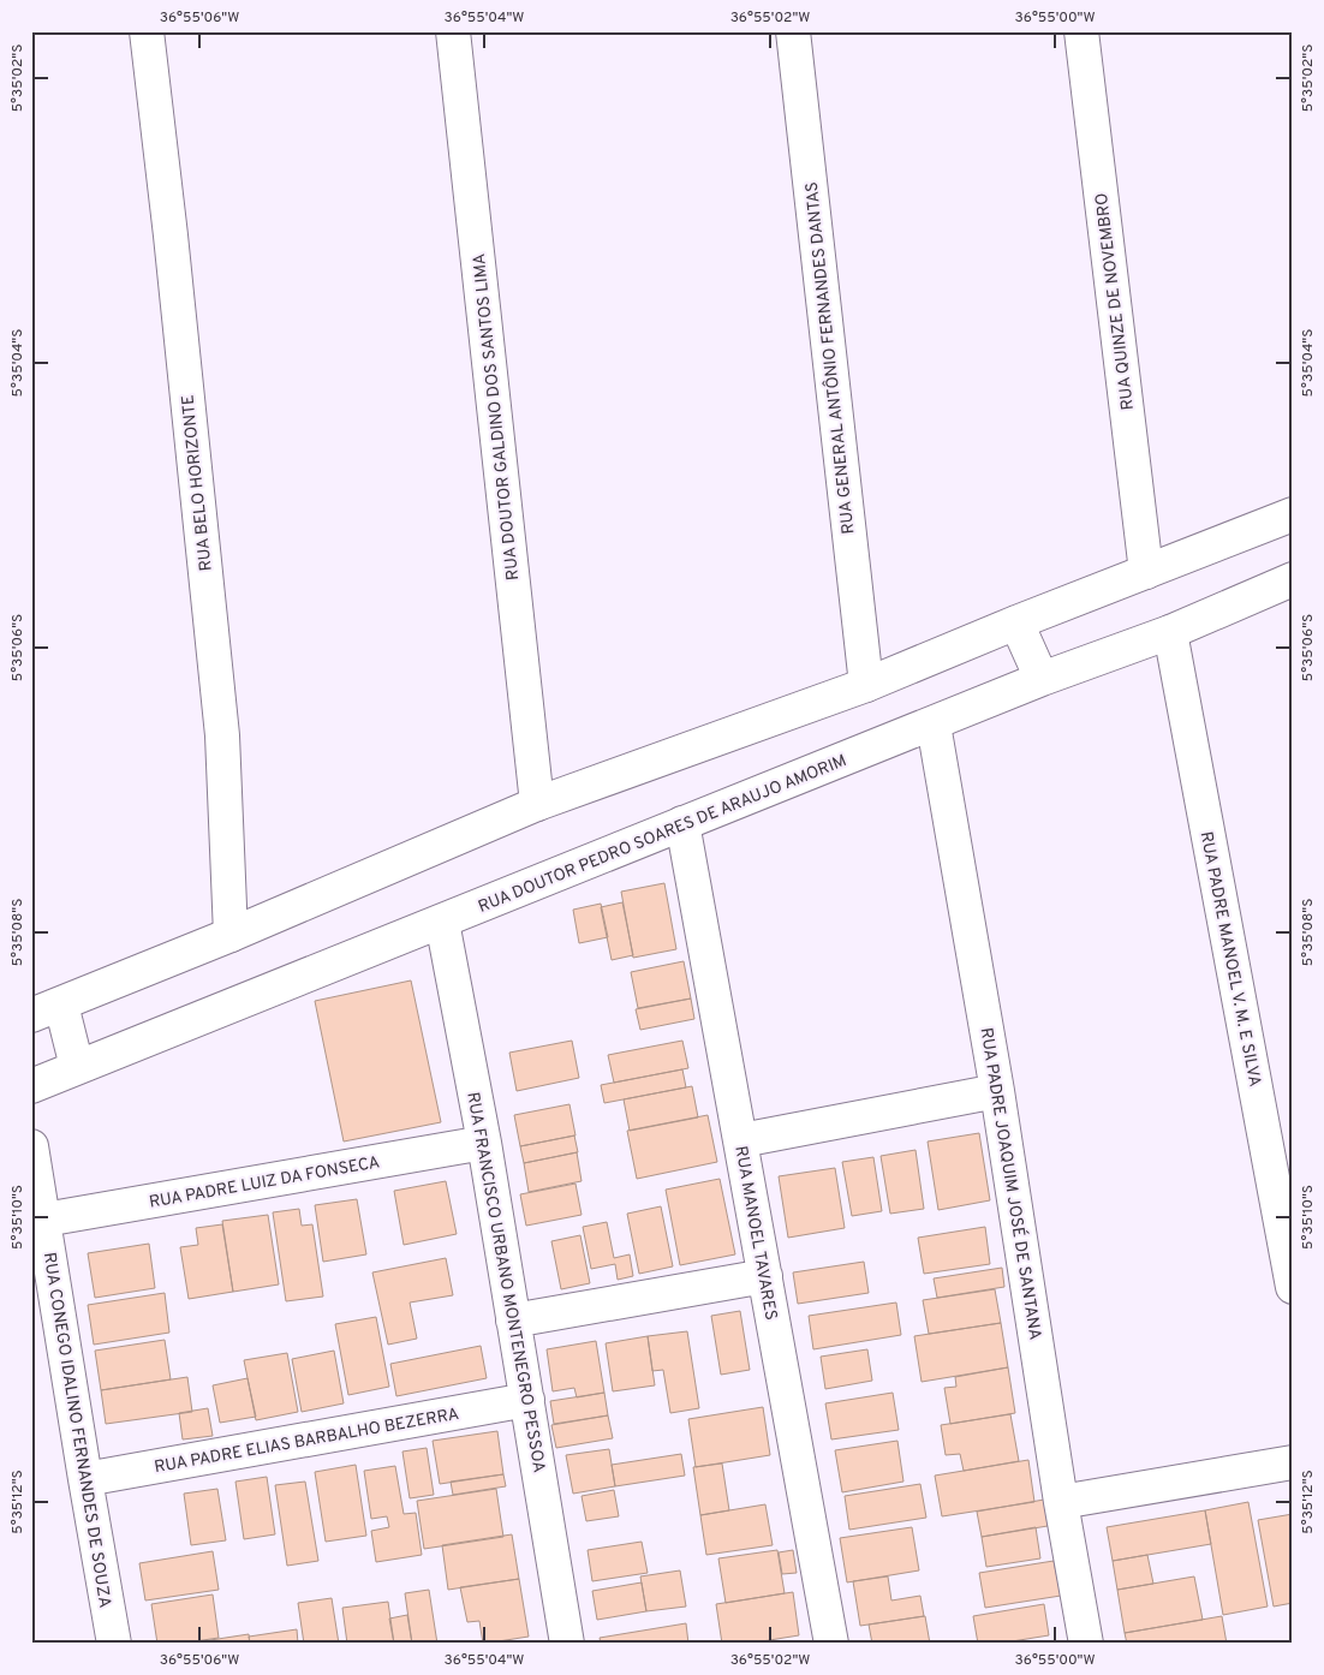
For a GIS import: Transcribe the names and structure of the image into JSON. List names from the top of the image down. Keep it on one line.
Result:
{"streets":{"street":["RUA QUINZE DE NOVEMBRO","RUA GENERAL ANTÔNIO FERNANDES DANTAS","RUA DOUTOR GALDINO DOS SANTOS LIMA","RUA BELO HORIZONTE","RUA DOUTOR PEDRO SOARES DE ARAUJO AMORIM","RUA PADRE MANOEL V. M. E SILVA","RUA PADRE LUIZ DA FONSECA","RUA PADRE JOAQUIM JOSÉ DE SANTANA","RUA MANOEL TAVARES","RUA FRANCISCO URBANO MONTENEGRO PESSOA","RUA CONEGO IDALINO FERNANDES DE SOUZA","RUA PADRE ELIAS BARBALHO BEZERRA"]},"crossings":[["RUA DOUTOR PEDRO SOARES DE ARAUJO AMORIM","RUA PADRE MANOEL V. M. E SILVA"],["RUA DOUTOR PEDRO SOARES DE ARAUJO AMORIM","RUA PADRE JOAQUIM JOSÉ DE SANTANA"],["RUA DOUTOR PEDRO SOARES DE ARAUJO AMORIM","RUA MANOEL TAVARES"],["RUA DOUTOR PEDRO SOARES DE ARAUJO AMORIM","RUA FRANCISCO URBANO MONTENEGRO PESSOA"],["RUA PADRE LUIZ DA FONSECA","RUA FRANCISCO URBANO MONTENEGRO PESSOA"],["RUA PADRE LUIZ DA FONSECA","RUA CONEGO IDALINO FERNANDES DE SOUZA"],["RUA FRANCISCO URBANO MONTENEGRO PESSOA","RUA PADRE ELIAS BARBALHO BEZERRA"],["RUA CONEGO IDALINO FERNANDES DE SOUZA","RUA PADRE ELIAS BARBALHO BEZERRA"]],"coordinates":["36°55'06\"W","36°55'04\"W","36°55'02\"W","36°55'00\"W","5°35'02\"S","5°35'04\"S","5°35'06\"S","5°35'08\"S","5°35'10\"S","5°35'12\"S"]}
